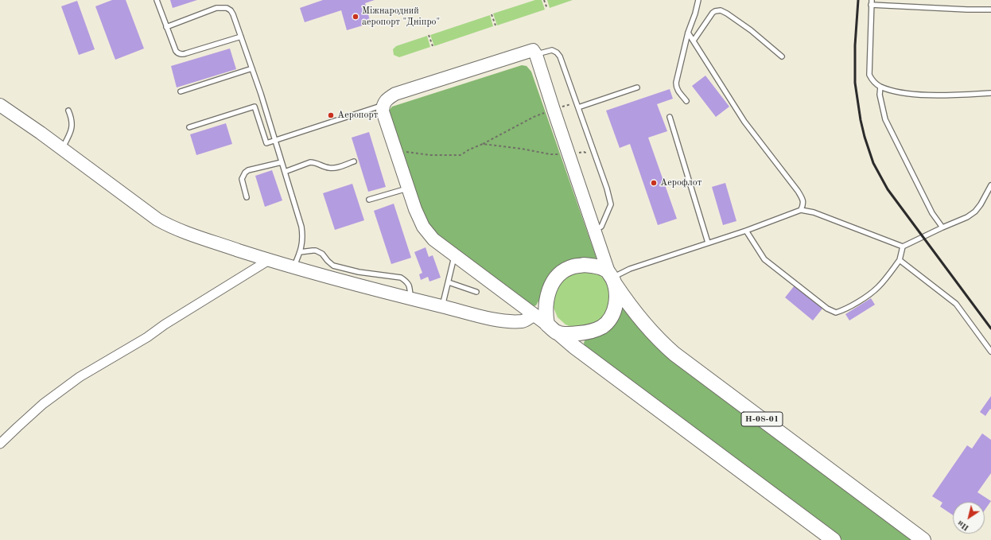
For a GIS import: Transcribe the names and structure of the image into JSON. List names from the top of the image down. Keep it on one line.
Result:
{"streets":{"main road":["Н-08-01"]},"places":["Міжнародний аеропорт \"Дніпро\"","Аеропорт","Аерофлот"],"north":"bottom left"}
